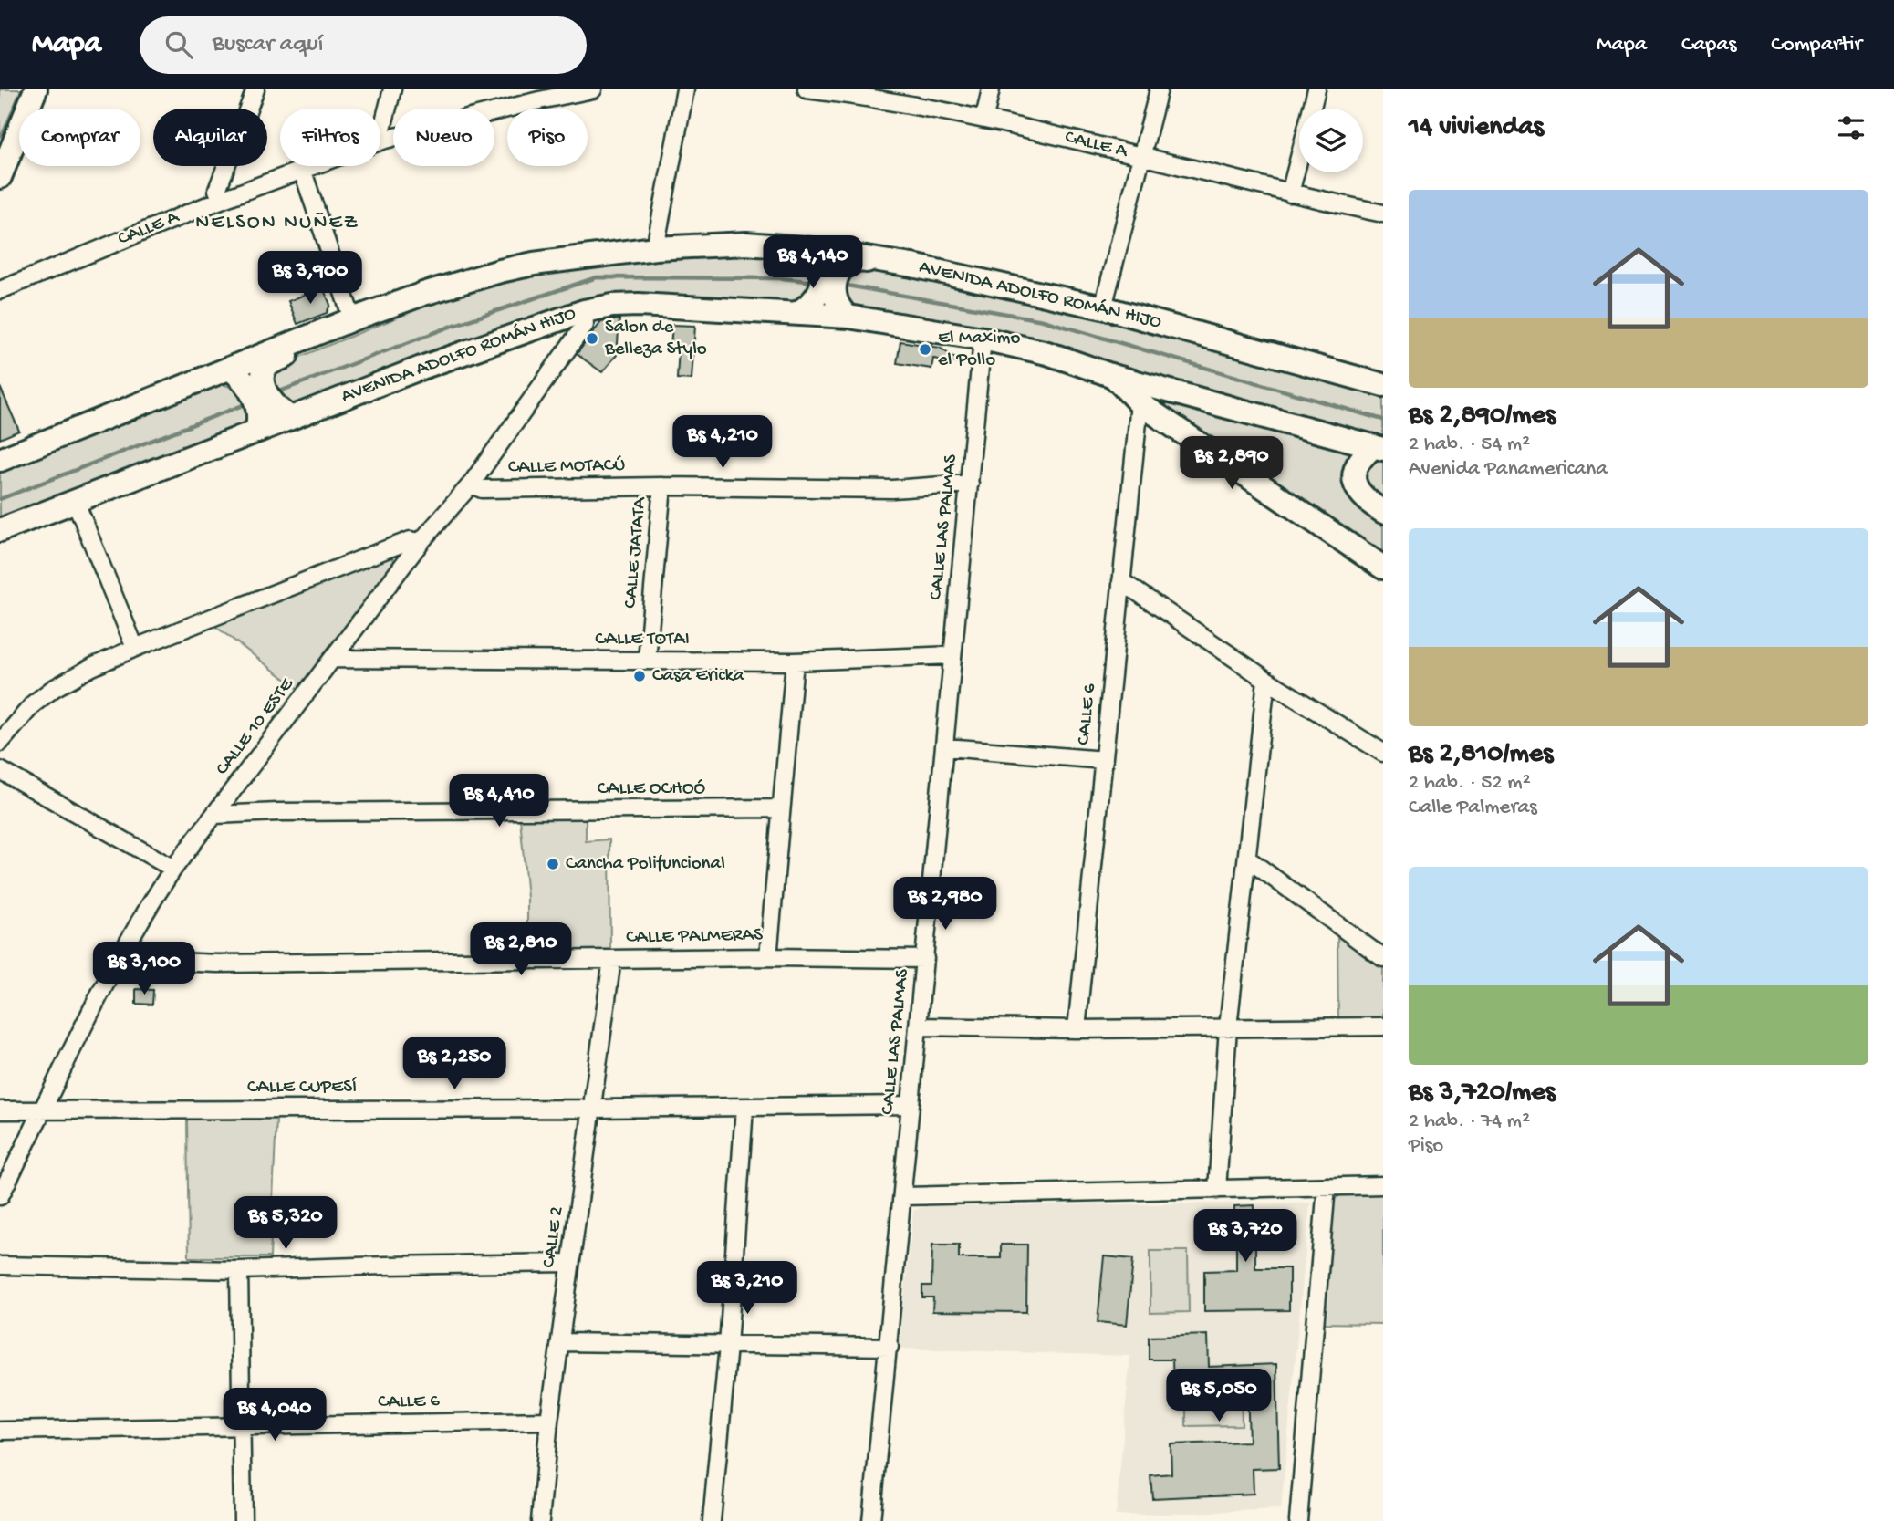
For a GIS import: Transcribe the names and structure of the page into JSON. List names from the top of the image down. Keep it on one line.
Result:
{"streets":{"main road":["AVENIDA ADOLFO ROMÁN HIJO"],"street":["CALLE A","CALLE MOTACÚ","CALLE LAS PALMAS","CALLE JATATA","CALLE TOTAI","CALLE 6","CALLE 10 ESTE","CALLE OCHOÓ","CALLE PALMERAS","CALLE CUPESÍ","CALLE 2"]},"crossings":[["AVENIDA ADOLFO ROMÁN HIJO","CALLE LAS PALMAS"],["AVENIDA ADOLFO ROMÁN HIJO","CALLE 10 ESTE"],["CALLE MOTACÚ","CALLE LAS PALMAS"],["CALLE MOTACÚ","CALLE JATATA"],["CALLE MOTACÚ","CALLE 10 ESTE"],["CALLE LAS PALMAS","CALLE TOTAI"],["CALLE LAS PALMAS","CALLE PALMERAS"],["CALLE LAS PALMAS","CALLE CUPESÍ"],["CALLE JATATA","CALLE TOTAI"],["CALLE TOTAI","CALLE 10 ESTE"],["CALLE 6","CALLE 2"],["CALLE 10 ESTE","CALLE OCHOÓ"],["CALLE 10 ESTE","CALLE PALMERAS"],["CALLE 10 ESTE","CALLE CUPESÍ"],["CALLE PALMERAS","CALLE 2"],["CALLE CUPESÍ","CALLE 2"]],"districts":["NELSON NUÑEZ"],"places":["Salon de Belleza Stylo","El Maximo el Pollo","Casa Ericka","Cancha Polifuncional"],"page":{"header":"Mapa","search":"Buscar aquí","nav":["Mapa","Capas","Compartir"],"heading":"14 viviendas","chip":["Comprar","Alquilar","Filtros","Nuevo","Piso"],"list":[{"name":"Bs 2,890/mes","note":"2 hab. · 54 m² · Avenida Panamericana"},{"name":"Bs 2,810/mes","note":"2 hab. · 52 m² · Calle Palmeras"},{"name":"Bs 3,720/mes","note":"2 hab. · 74 m² · Piso"}],"price":["Bs 4,140","Bs 3,900","Bs 4,210","Bs 2,890","Bs 4,410","Bs 2,980","Bs 2,810","Bs 3,100","Bs 2,250","Bs 5,320","Bs 3,720","Bs 3,210","Bs 5,050","Bs 4,040"]}}
